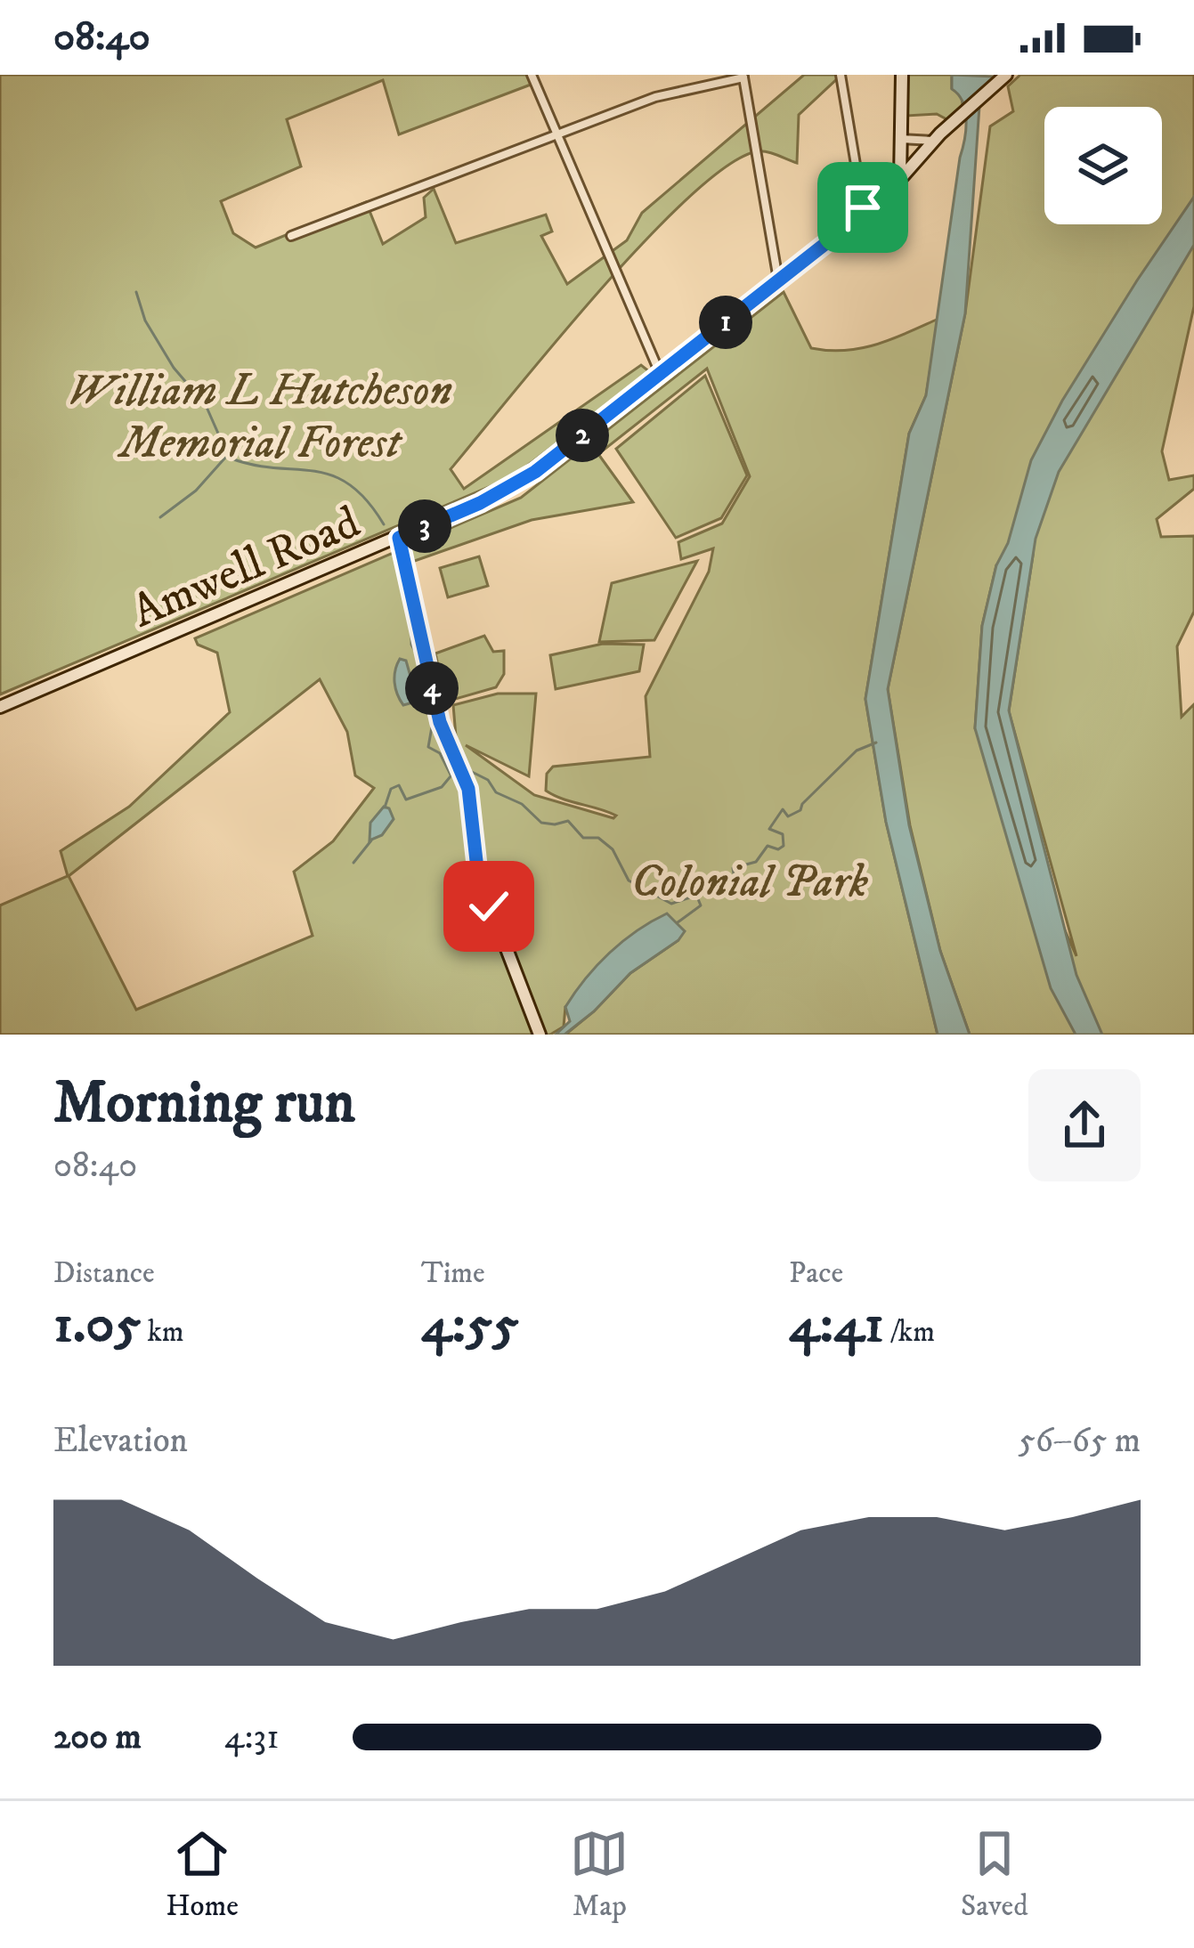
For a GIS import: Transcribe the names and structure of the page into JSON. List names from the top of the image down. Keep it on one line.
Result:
{"streets":{"main road":["Amwell Road"]},"parks":["William L Hutcheson Memorial Forest","Colonial Park"],"page":{"status":"08:40","pins":["1","2","3","4"],"heading":["Morning run","08:40"],"stats":[["Distance","1.05 km"],["Time","4:55"],["Pace","4:41 /km"]],"chart":["Elevation","56–65 m"],"list":[{"name":"200 m","note":"4:31"}],"tabs":["Home","Map","Saved"]}}
